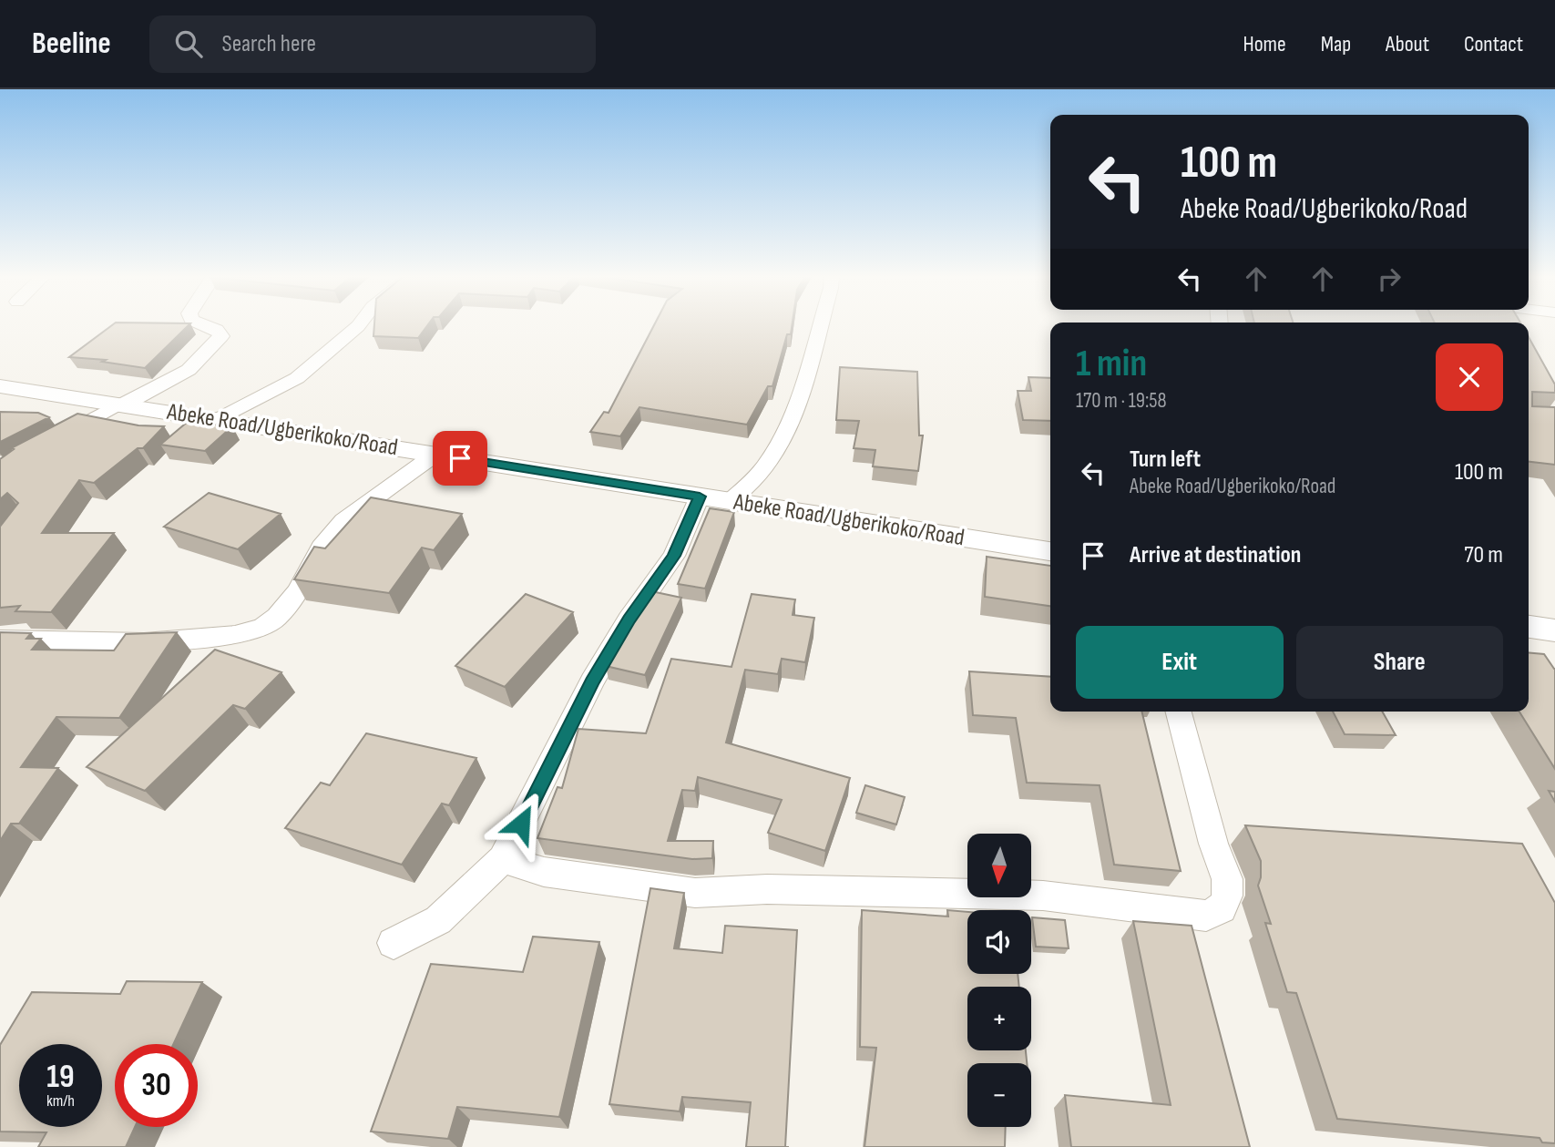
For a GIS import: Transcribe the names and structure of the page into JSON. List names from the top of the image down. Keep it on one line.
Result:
{"streets":{"street":["Abeke Road/Ugberikoko/Road"]},"north":"bottom","page":{"header":"Beeline","search":"Search here","nav":["Home","Map","About","Contact"],"turn":["100 m","Abeke Road/Ugberikoko/Road"],"heading":["1 min","170 m · 19:58"],"list":[{"name":"Turn left","note":"Abeke Road/Ugberikoko/Road","value":"100 m"},{"name":"Arrive at destination","value":"70 m"}],"buttons":["Exit","Share"],"map_buttons":["+","−"],"speed":"19 km/h","limit":"30"}}
